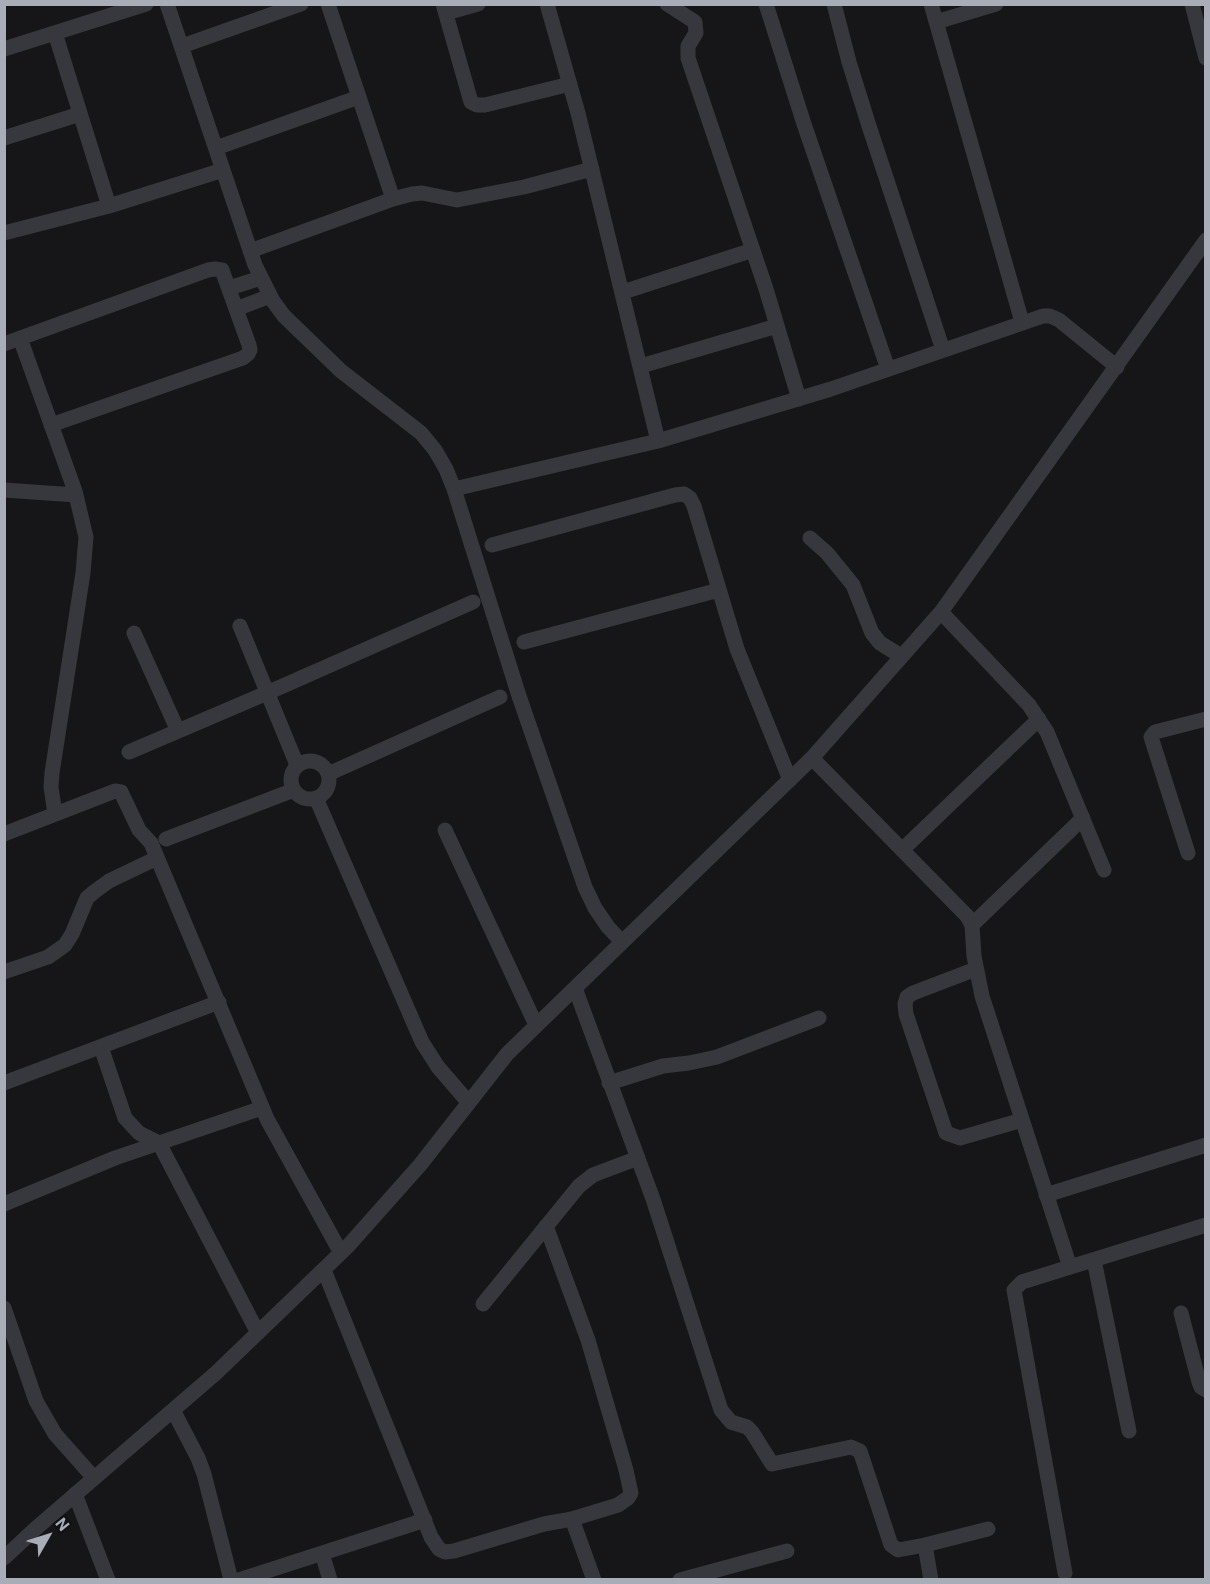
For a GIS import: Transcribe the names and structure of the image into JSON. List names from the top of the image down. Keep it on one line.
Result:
{"north":"top right"}
